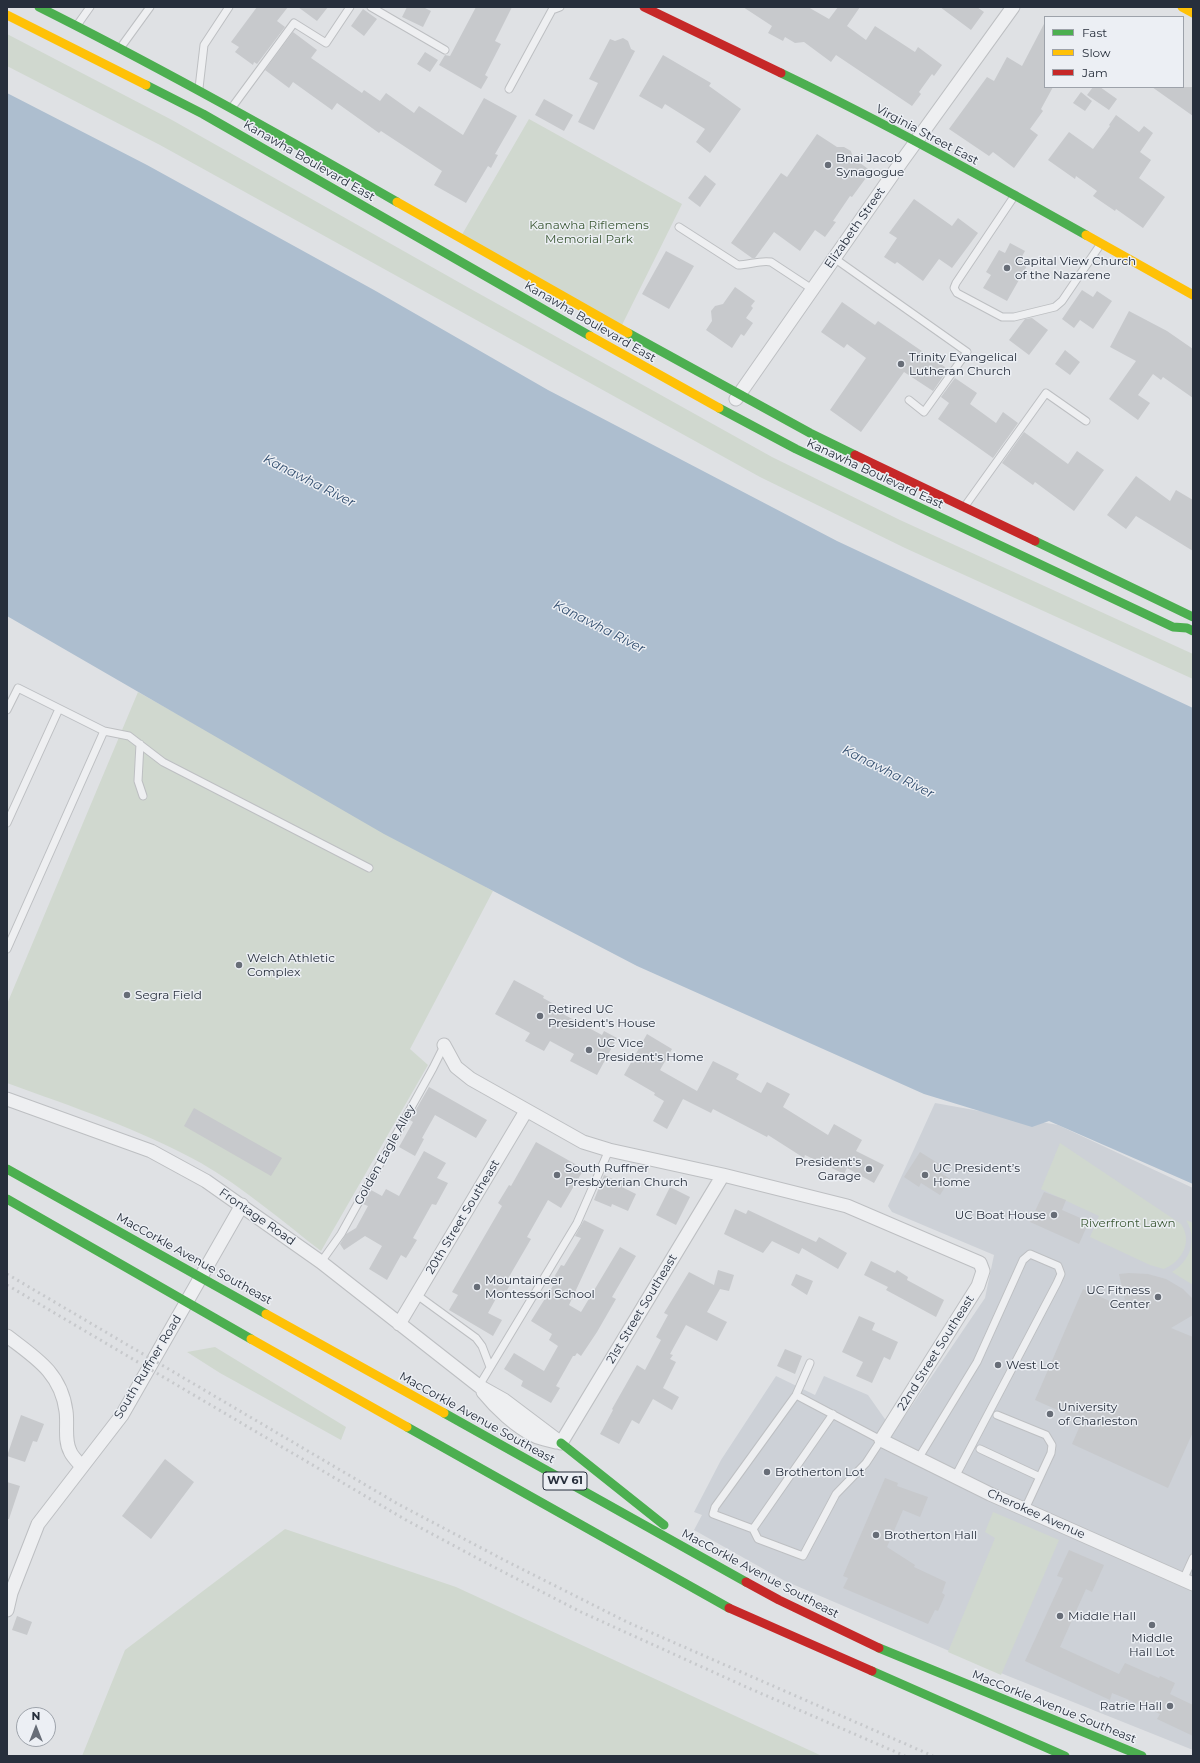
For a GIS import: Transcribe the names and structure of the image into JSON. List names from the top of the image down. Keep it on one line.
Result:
{"streets":{"main road":["Virginia Street East","Kanawha Boulevard East","MacCorkle Avenue Southeast","WV 61"],"street":["Elizabeth Street","Frontage Road","20th Street Southeast","21st Street Southeast","22nd Street Southeast","South Ruffner Road","Cherokee Avenue"],"lane":["Golden Eagle Alley"]},"crossings":[["Virginia Street East","Elizabeth Street"],["Kanawha Boulevard East","Elizabeth Street"],["Golden Eagle Alley","Frontage Road"],["Frontage Road","20th Street Southeast"],["Frontage Road","21st Street Southeast"],["Frontage Road","South Ruffner Road"],["MacCorkle Avenue Southeast","South Ruffner Road"],["21st Street Southeast","22nd Street Southeast"],["22nd Street Southeast","Cherokee Avenue"],["South Ruffner Road","WV 61"]],"water":["Kanawha River"],"parks":["Kanawha Riflemens Memorial Park","Riverfront Lawn"],"places":["Bnai Jacob Synagogue","Capital View Church of the Nazarene","Trinity Evangelical Lutheran Church","Welch Athletic Complex","Segra Field","Retired UC President's House","UC Vice President's Home","President's Garage","South Ruffner Presbyterian Church","UC President’s Home","UC Boat House","Mountaineer Montessori School","UC Fitness Center","West Lot","University of Charleston","Brotherton Lot","Brotherton Hall","Middle Hall","Middle Hall Lot","Ratrie Hall"],"legend":["Fast","Slow","Jam"],"north":"top"}
